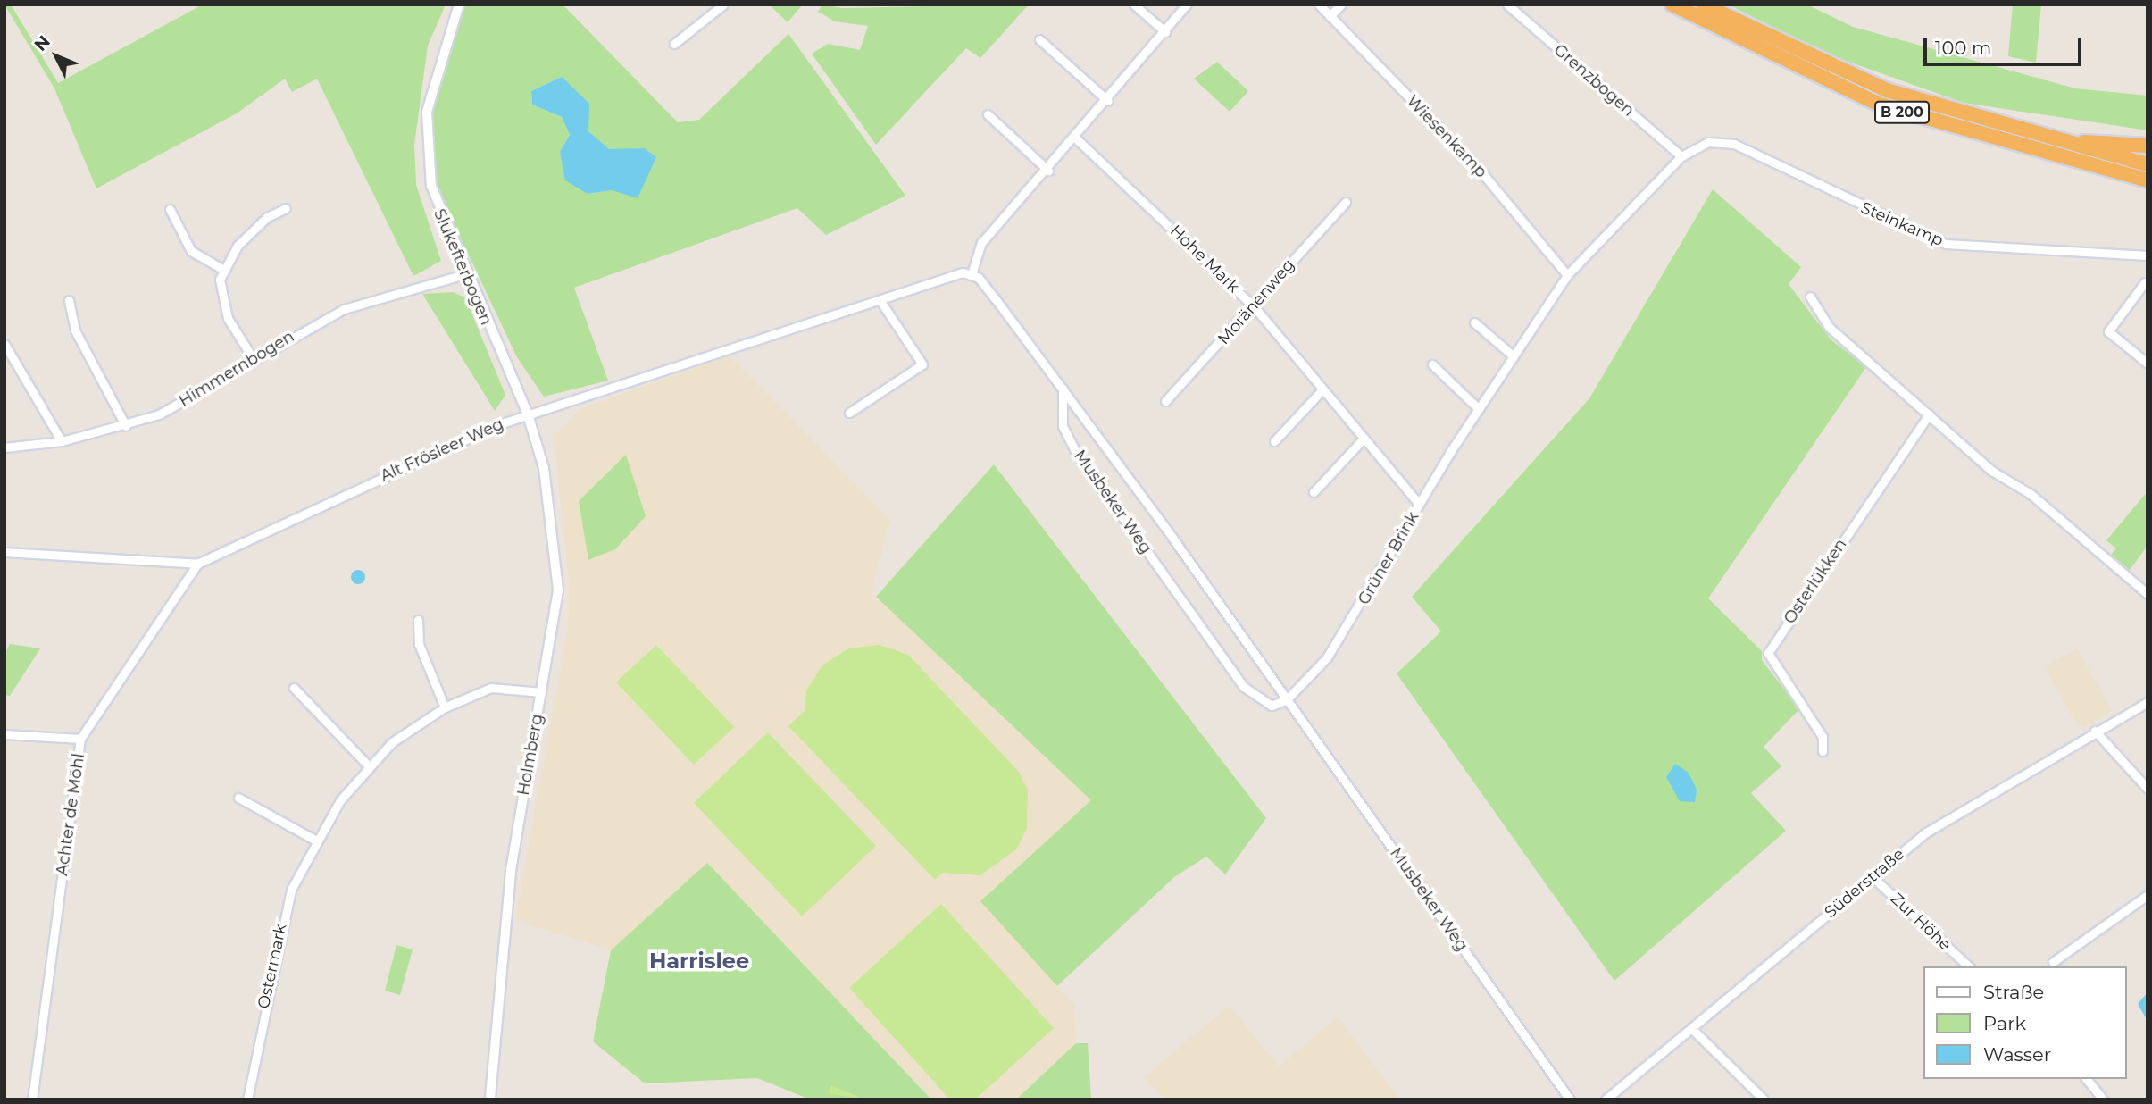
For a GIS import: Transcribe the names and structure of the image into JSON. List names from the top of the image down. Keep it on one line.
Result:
{"streets":{"highway":["B 200"],"street":["Grenzbogen","Wiesenkamp","Steinkamp","Hohe Mark","Slukefterbogen","Moränenweg","Himmernbogen","Alt Frösleer Weg","Musbeker Weg","Grüner Brink","Osterlükken","Holmberg","Achter de Möhl","Süderstraße","Zur Höhe","Ostermark"]},"crossings":[["Grenzbogen","Grüner Brink"],["Wiesenkamp","Grüner Brink"],["Steinkamp","Grüner Brink"],["Hohe Mark","Moränenweg"],["Hohe Mark","Grüner Brink"],["Slukefterbogen","Himmernbogen"],["Slukefterbogen","Alt Frösleer Weg"],["Slukefterbogen","Holmberg"],["Alt Frösleer Weg","Musbeker Weg"],["Alt Frösleer Weg","Holmberg"],["Alt Frösleer Weg","Achter de Möhl"],["Musbeker Weg","Grüner Brink"],["Holmberg","Ostermark"],["Süderstraße","Zur Höhe"]],"districts":["Harrislee"],"legend":["Straße","Park","Wasser"],"scale_bar":"100 m","north":"top left"}
